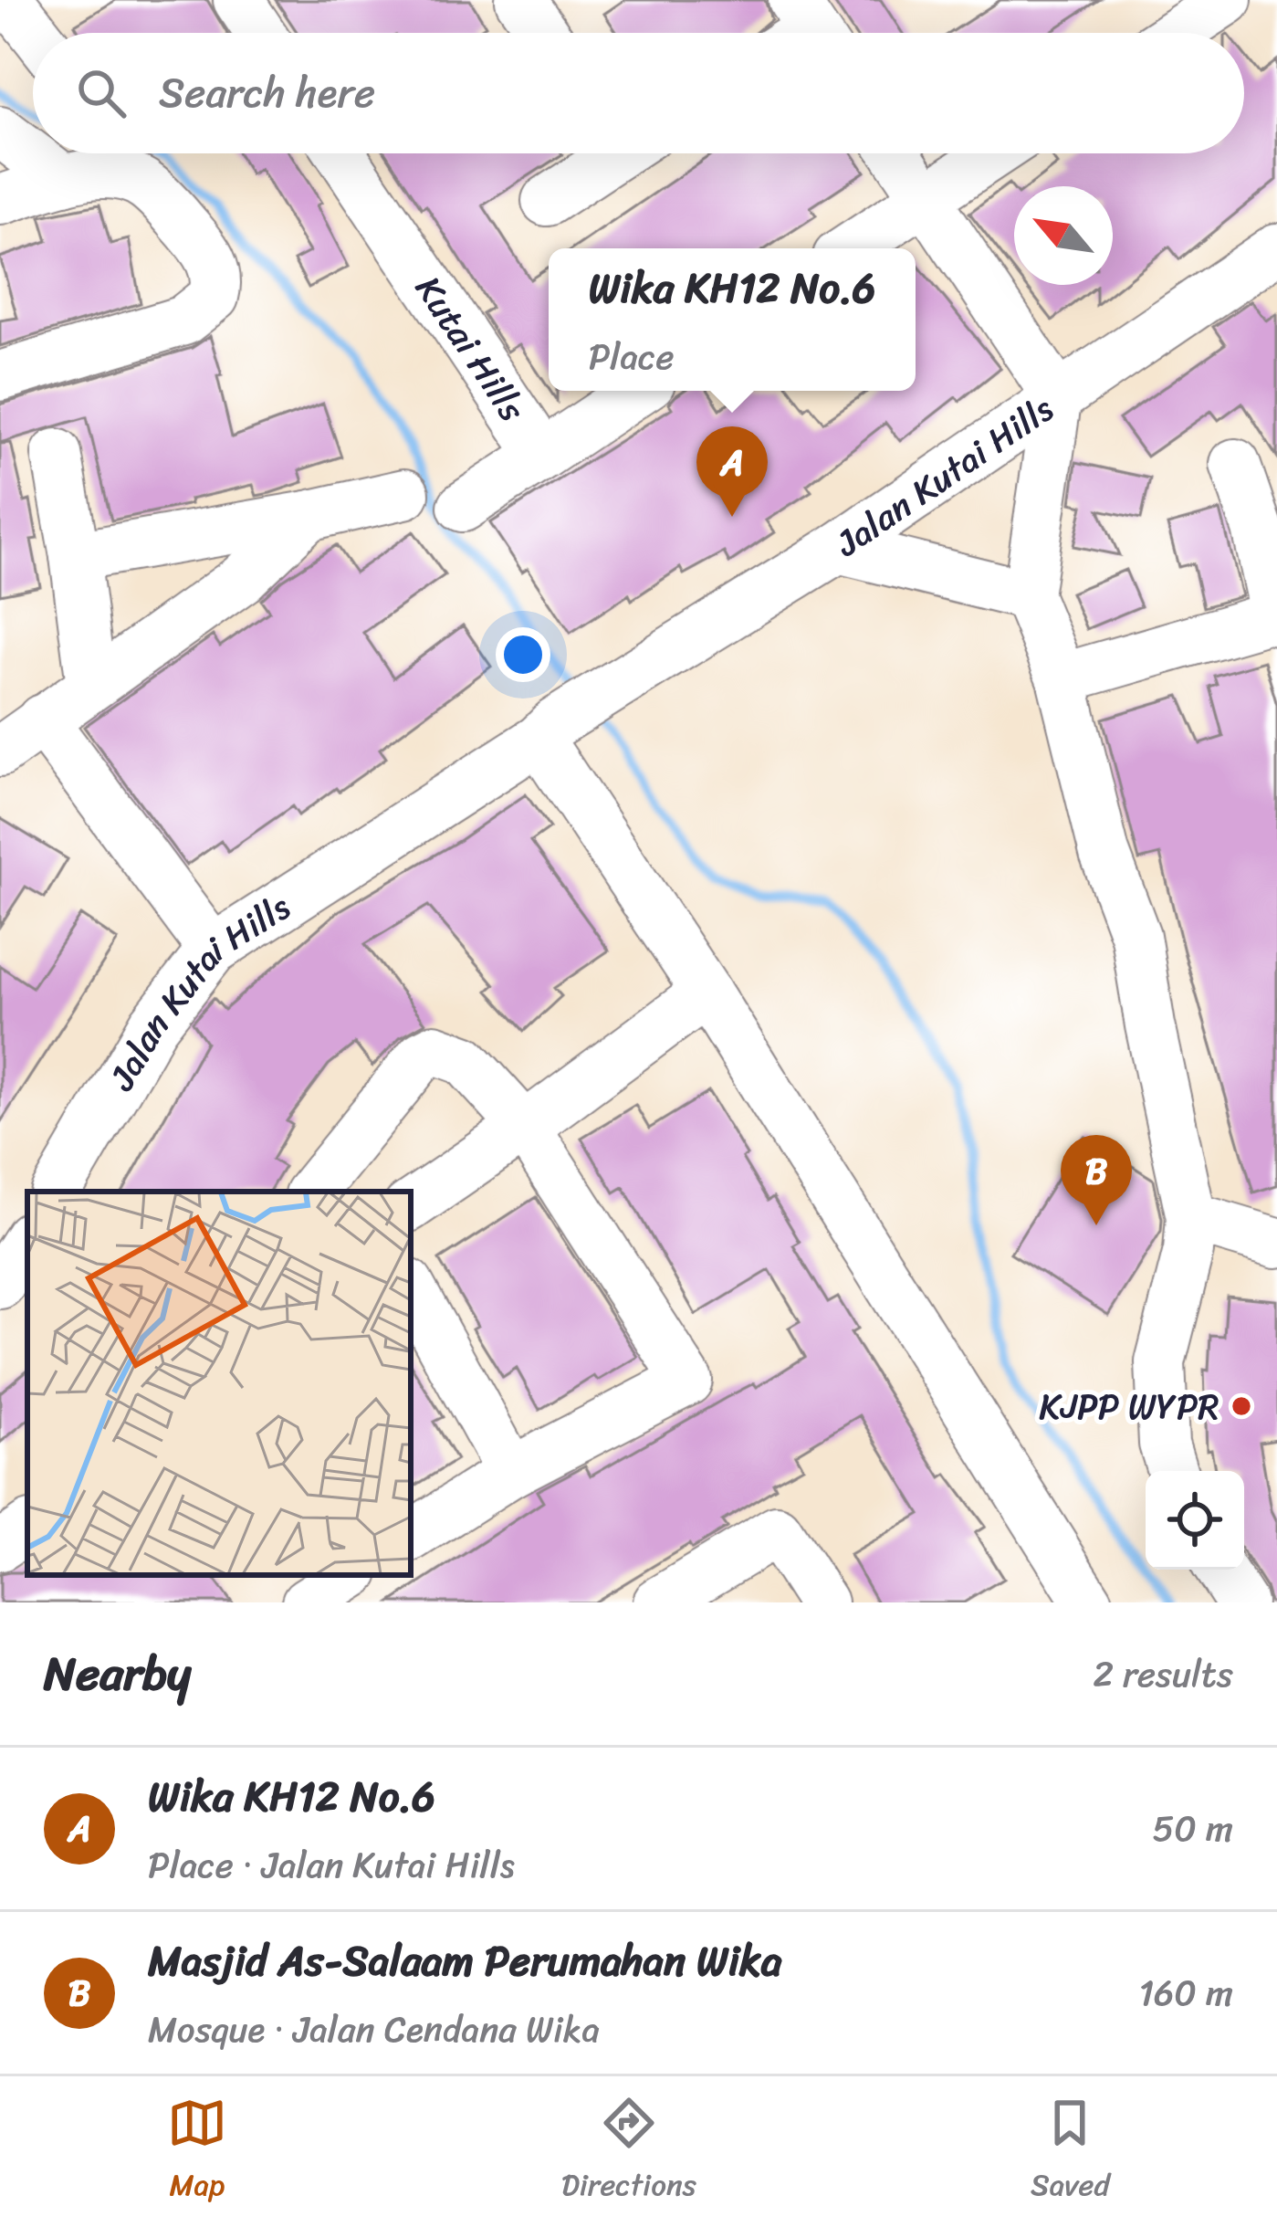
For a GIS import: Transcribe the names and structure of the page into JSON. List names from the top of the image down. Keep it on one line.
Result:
{"streets":{"street":["Kutai Hills","Jalan Kutai Hills"]},"places":["KJPP WYPR"],"north":"top left","page":{"search":"Search here","popup":["Wika KH12 No.6","Place"],"pins":["A","B"],"heading":["Nearby","2 results"],"list":[{"mark":"A","name":"Wika KH12 No.6","note":"Place · Jalan Kutai Hills","value":"50 m"},{"mark":"B","name":"Masjid As-Salaam Perumahan Wika","note":"Mosque · Jalan Cendana Wika","value":"160 m"}],"nav":["Map","Directions","Saved"]}}
